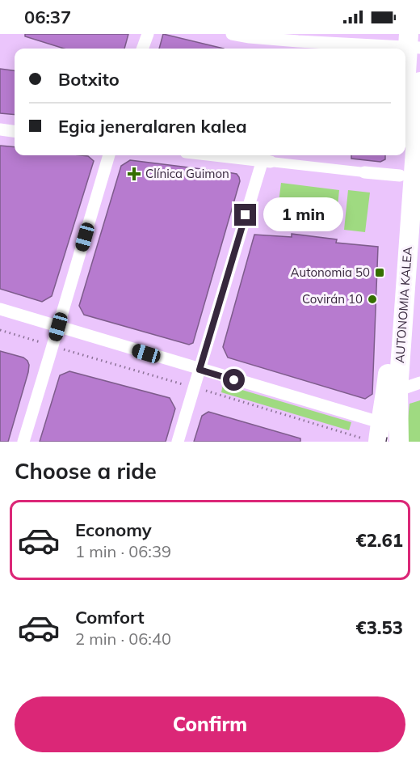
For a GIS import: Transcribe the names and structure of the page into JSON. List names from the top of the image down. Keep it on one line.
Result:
{"streets":{"main road":["AUTONOMIA KALEA"]},"places":{"health":["Clínica Guimon"],"transit":["Autonomia 50"],"other":["Covirán 10"]},"page":{"status":"06:37","banner":["Botxito","Egia jeneralaren kalea"],"bubble":"1 min","heading":"Choose a ride","list":[{"name":"Economy","note":"1 min · 06:39","value":"€2.61"},{"name":"Comfort","note":"2 min · 06:40","value":"€3.53"}],"buttons":"Confirm"}}
